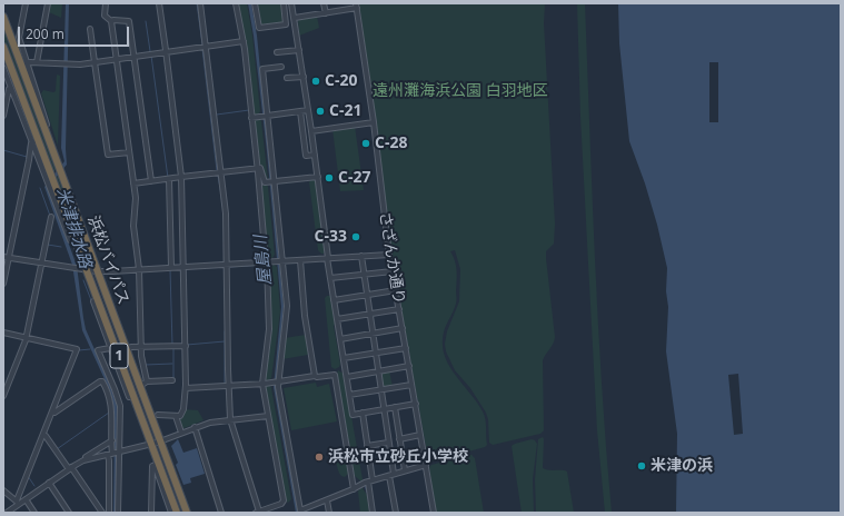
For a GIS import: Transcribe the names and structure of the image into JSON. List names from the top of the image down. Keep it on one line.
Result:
{"streets":{"highway":["浜松バイパス","1"],"street":["さざんか通り"]},"water":["米津排水路","屋島川"],"parks":["遠州灘海浜公園 白羽地区"],"places":["C-20","C-21","C-28","C-27","C-33","浜松市立砂丘小学校","米津の浜"],"scale_bar":"200 m"}
